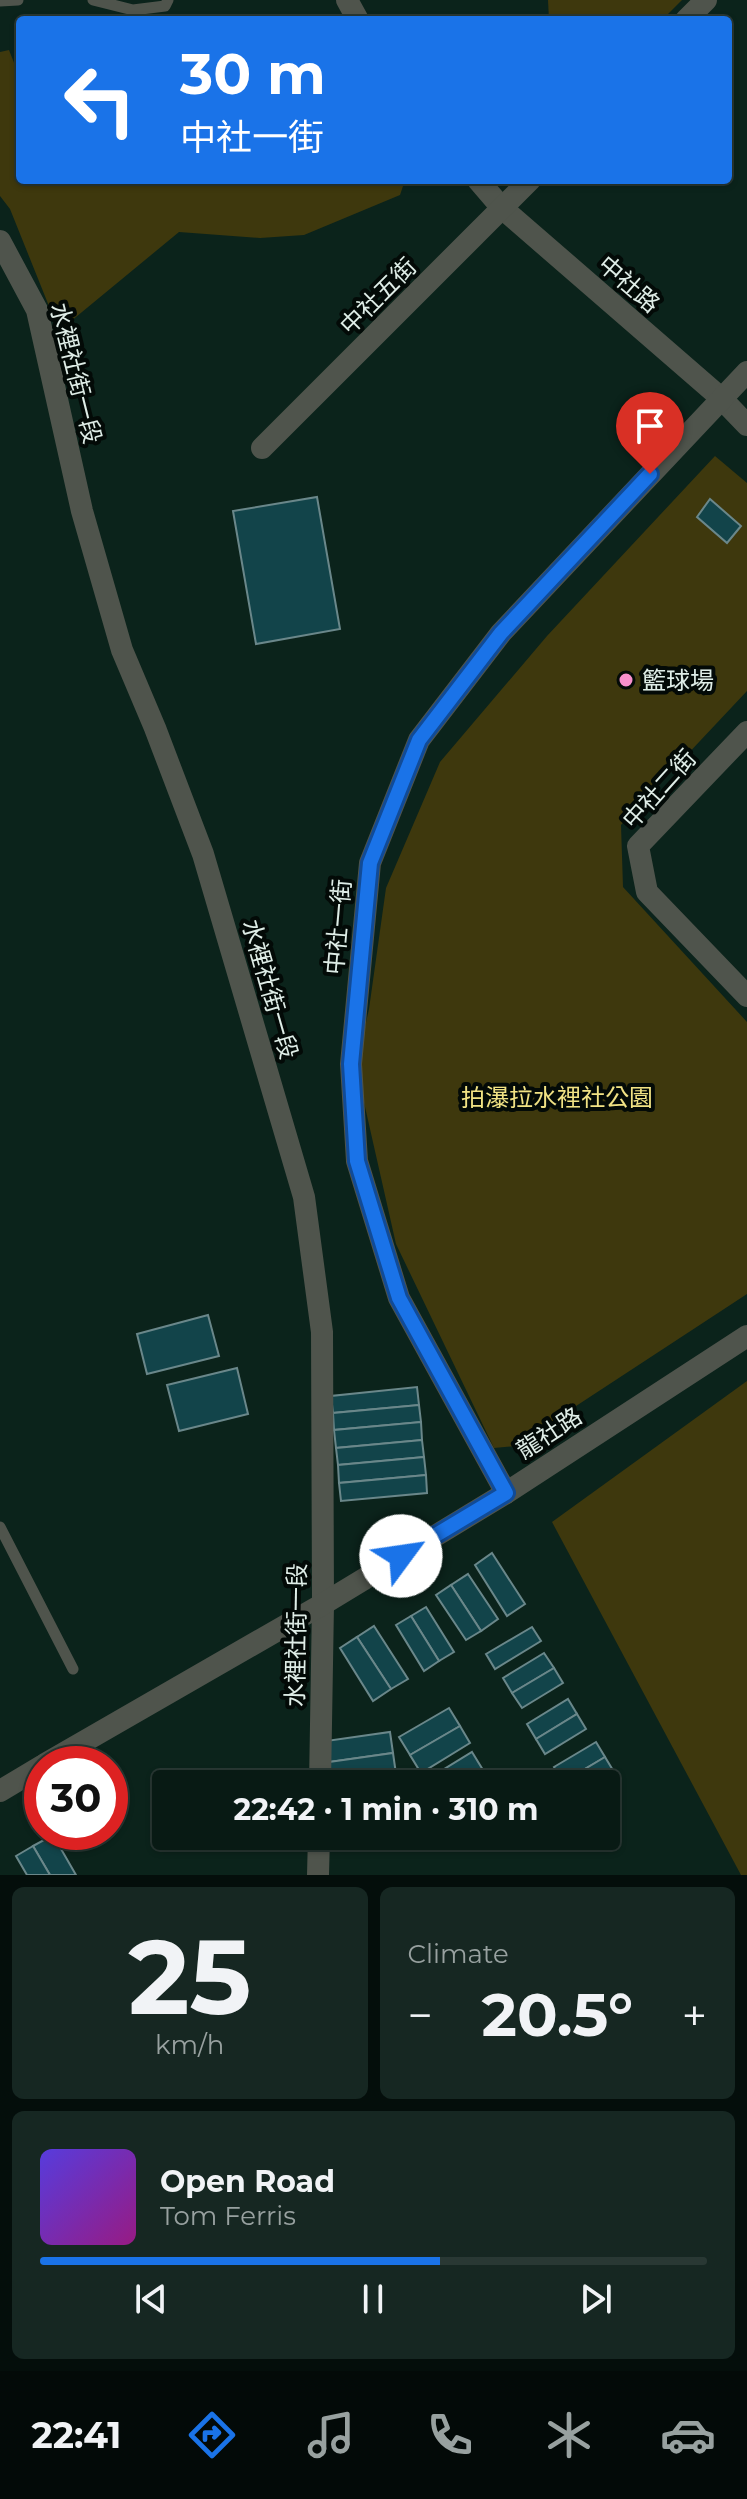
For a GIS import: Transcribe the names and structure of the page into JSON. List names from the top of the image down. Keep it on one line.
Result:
{"streets":{"street":["中社路","中社五街","水裡社街一段","中社二街","中社一街","龍社路"]},"crossings":[["中社路","中社五街"],["中社路","中社一街"],["水裡社街一段","龍社路"],["中社一街","龍社路"]],"parks":["拍瀑拉水裡社公園"],"places":["籃球場"],"page":{"turn":["30 m","中社一街"],"limit":"30","trip":"22:42 · 1 min · 310 m","tile":[["25","km/h"],"Climate"],"heat":["−","20.5°","+"],"song":["Open Road","Tom Ferris"],"tabs":"22:41"}}
